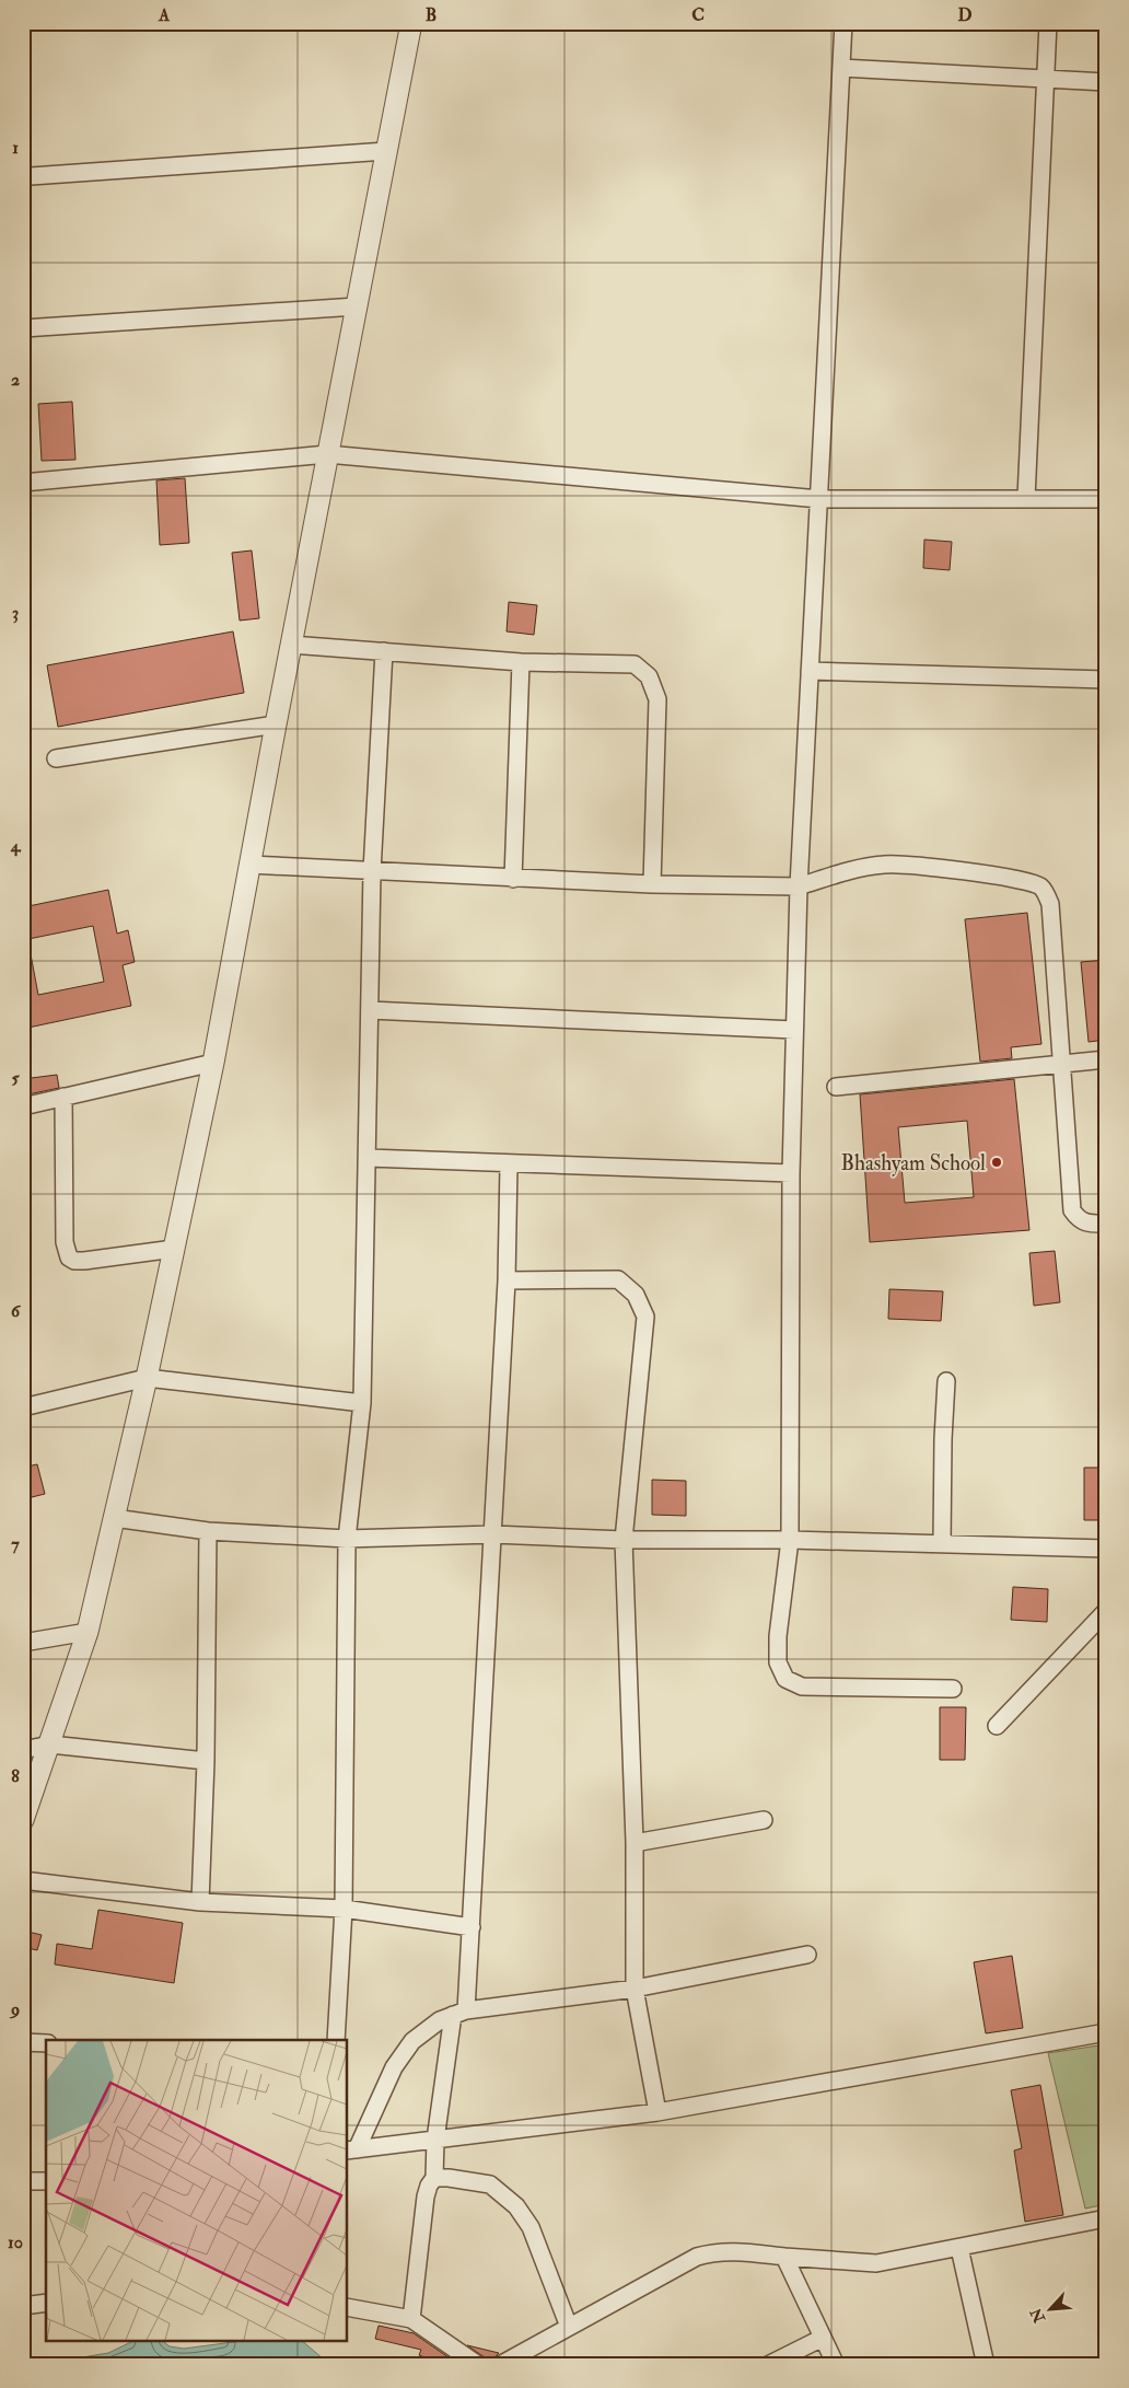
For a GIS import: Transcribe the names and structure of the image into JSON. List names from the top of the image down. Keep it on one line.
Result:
{"places":["Bhashyam School"],"north":"bottom left","grid":{"columns":["A","B","C","D"],"rows":["1","2","3","4","5","6","7","8","9","10"]}}
